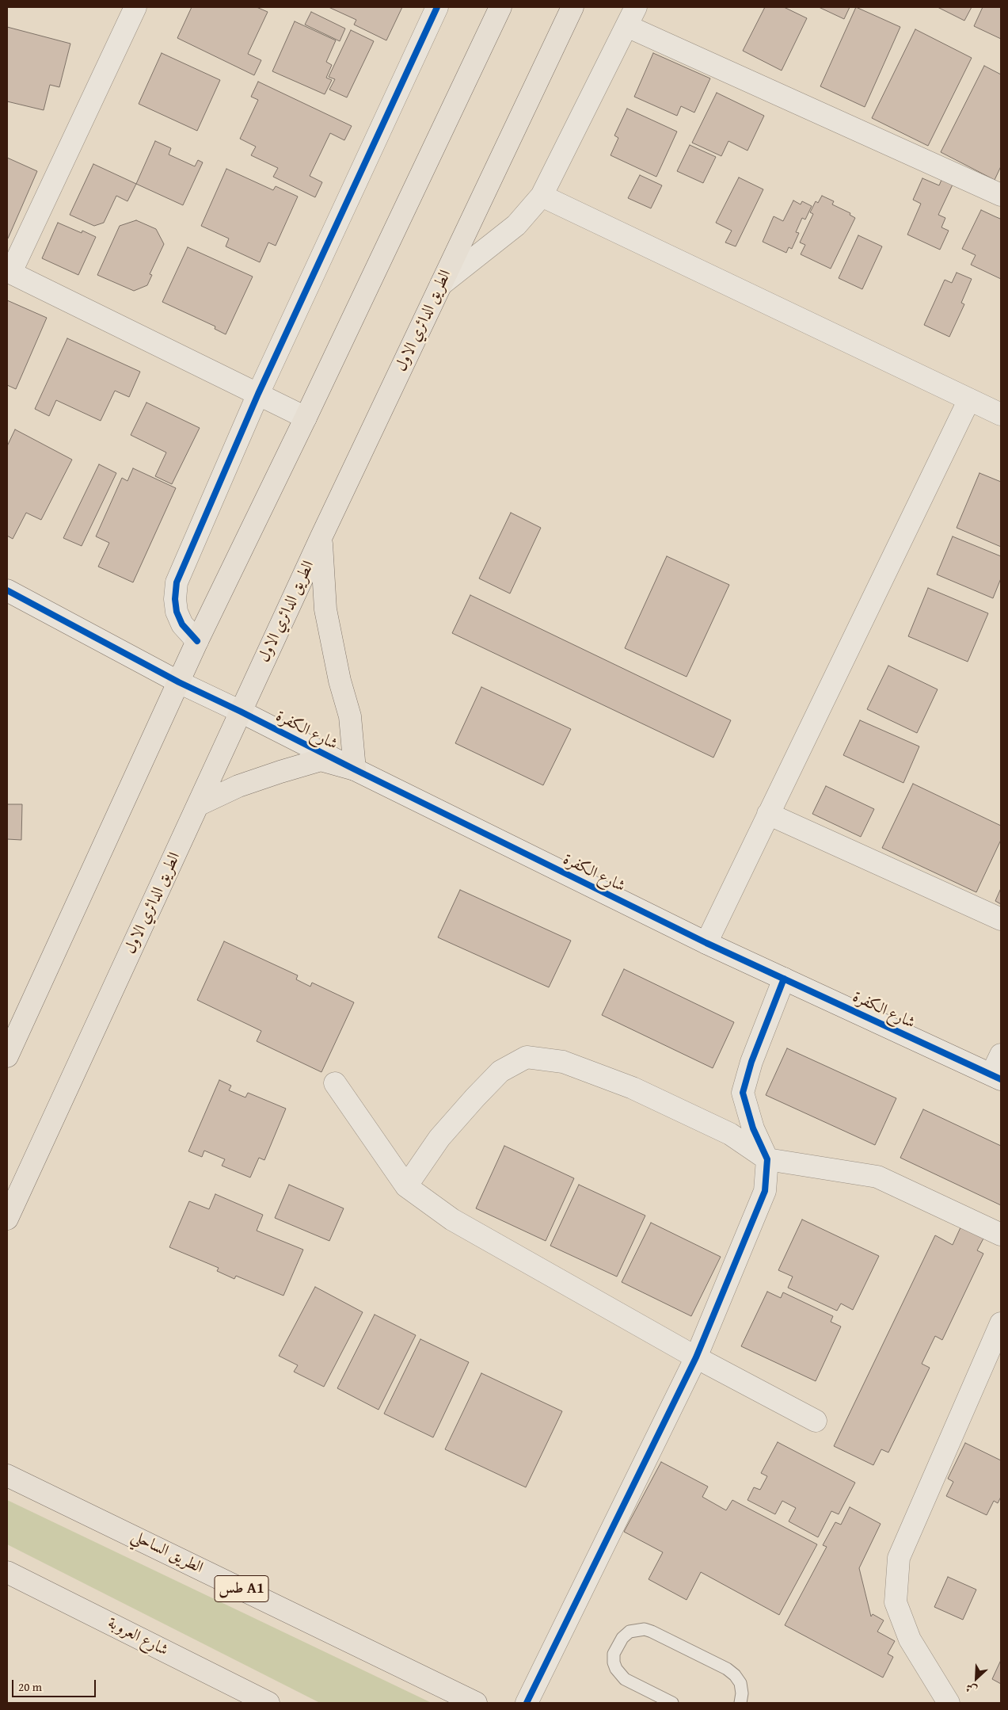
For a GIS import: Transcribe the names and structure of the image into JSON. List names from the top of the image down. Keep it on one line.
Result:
{"streets":{"main road":["الطريق الدائري الاول","الطريق الساحلي","طس A1","شارع العروبة"],"street":["شارع الكفرة"]},"crossings":[["الطريق الدائري الاول","شارع الكفرة"]],"scale_bar":"20 m","north":"bottom left"}
